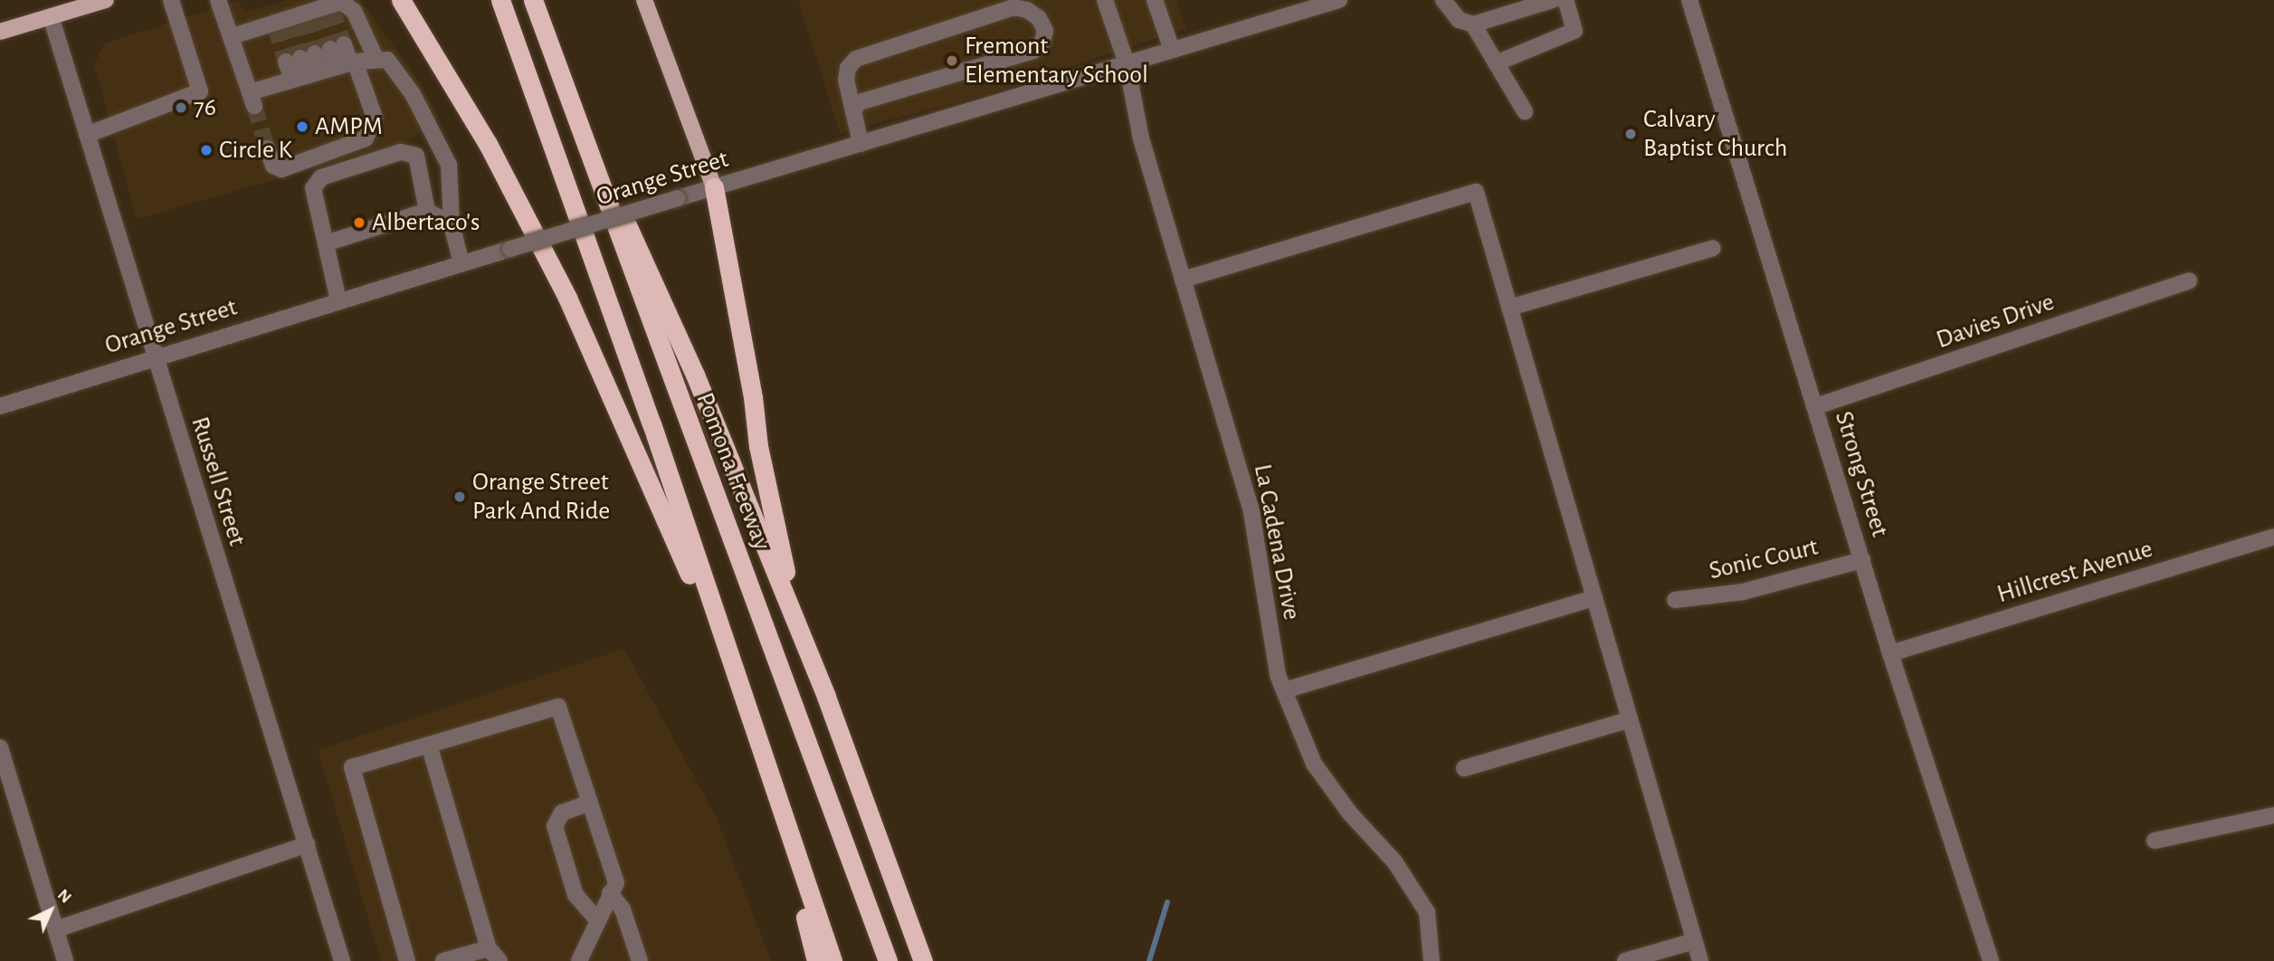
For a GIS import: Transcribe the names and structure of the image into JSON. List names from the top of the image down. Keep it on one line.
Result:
{"streets":{"highway":["Pomona Freeway"],"street":["Orange Street","Davies Drive","Strong Street","Russell Street","La Cadena Drive","Sonic Court","Hillcrest Avenue"]},"crossings":[["Orange Street","Russell Street"],["Orange Street","La Cadena Drive"],["Davies Drive","Strong Street"],["Strong Street","Sonic Court"],["Strong Street","Hillcrest Avenue"]],"places":["Fremont Elementary School","76","AMPM","Calvary Baptist Church","Circle K","Albertaco's","Orange Street Park And Ride"],"north":"top right"}
